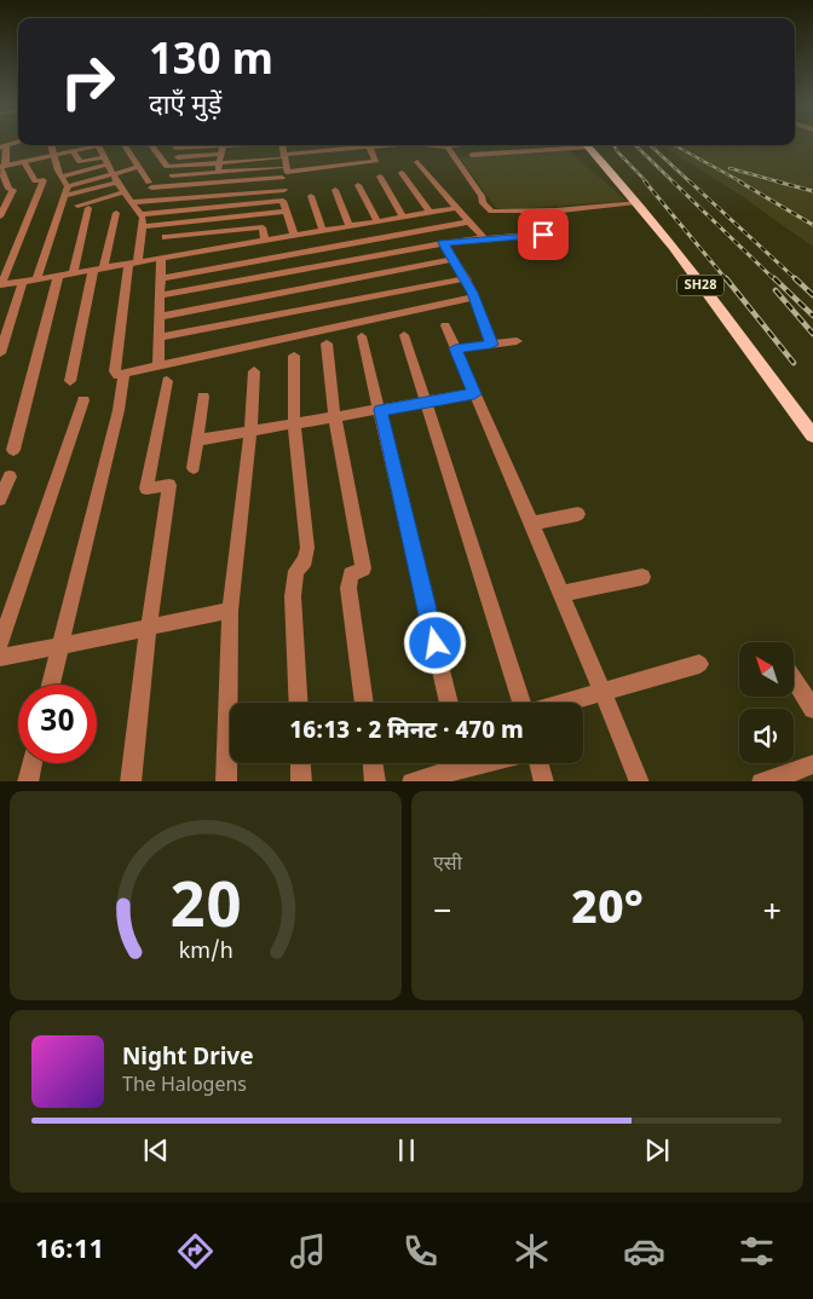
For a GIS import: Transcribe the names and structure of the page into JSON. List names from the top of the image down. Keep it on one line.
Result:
{"streets":{"main road":["SH28"]},"north":"top left","page":{"turn":["130 m","दाएँ मुड़ें"],"limit":"30","trip":"16:13 · 2 मिनट · 470 m","tile":"एसी","heat":["−","20°","+"],"song":["Night Drive","The Halogens"],"tabs":"16:11","gauge":["20","km/h"]}}
